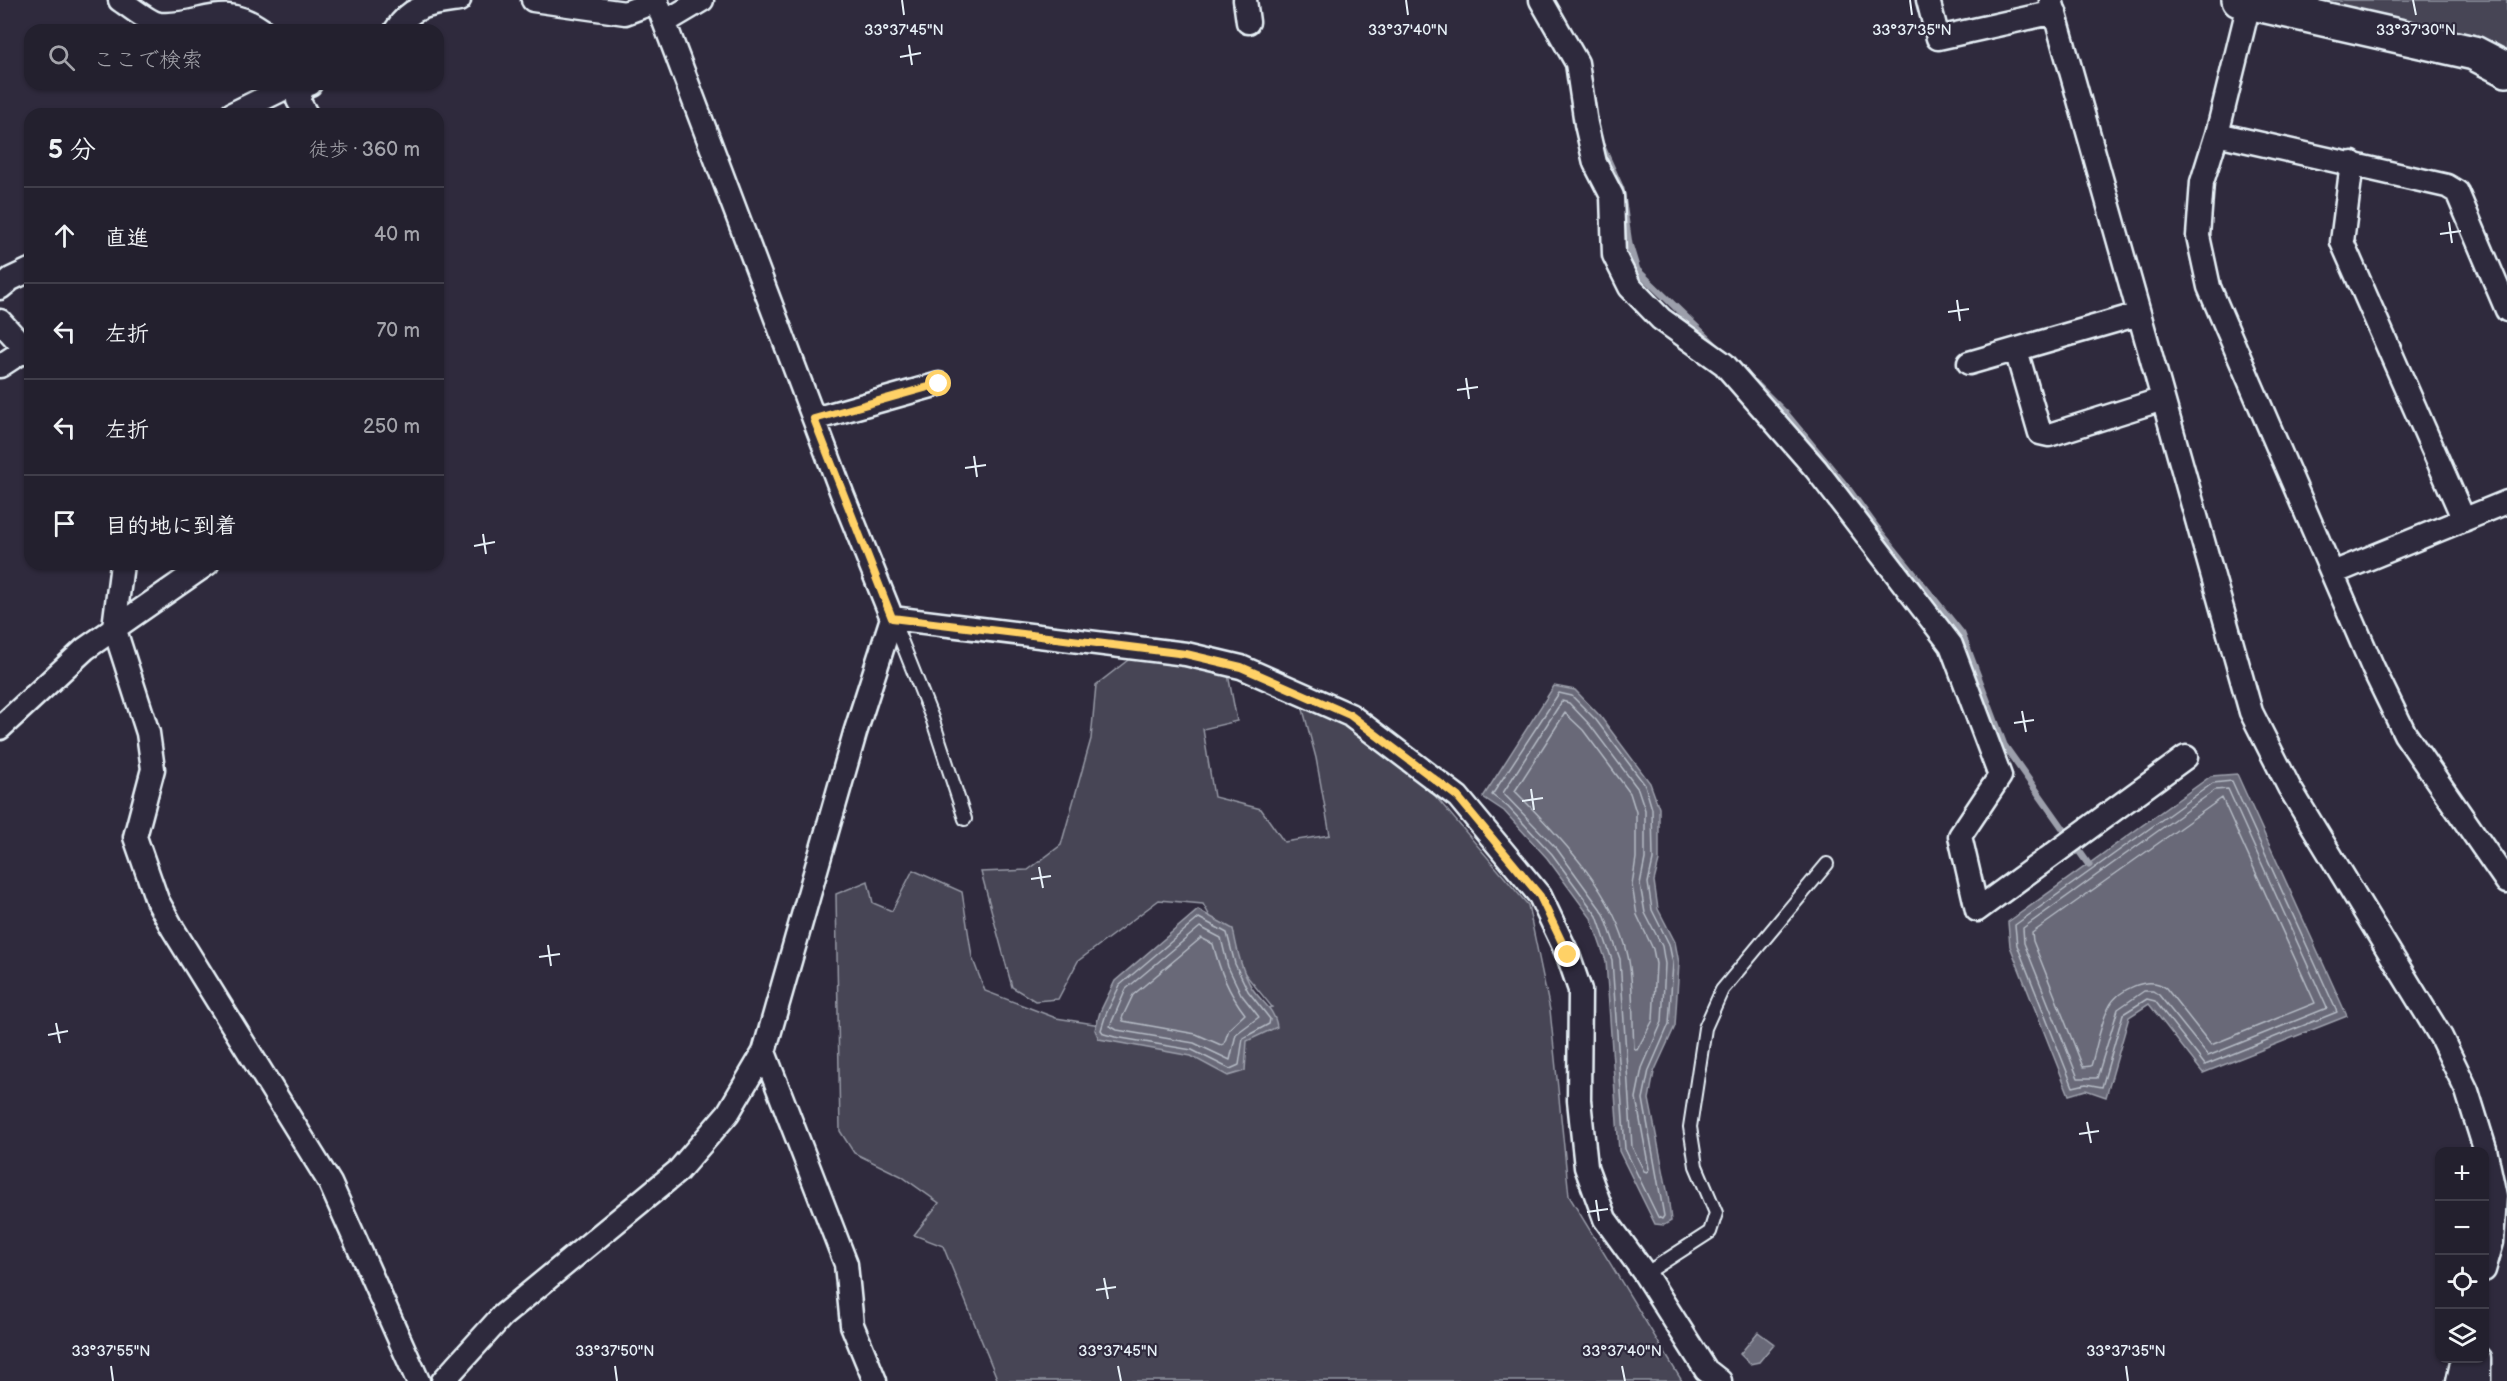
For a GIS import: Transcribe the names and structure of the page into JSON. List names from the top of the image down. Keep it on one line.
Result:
{"page":{"search":"ここで検索","heading":["5 分","徒歩 · 360 m"],"list":[["直進","40 m"],["左折","70 m"],["左折","250 m"],"目的地に到着"],"map_buttons":["+","−"]},"coordinates":["33°37'30\"N","33°37'45\"N","33°37'40\"N","33°37'35\"N","33°37'55\"N","33°37'50\"N"]}
